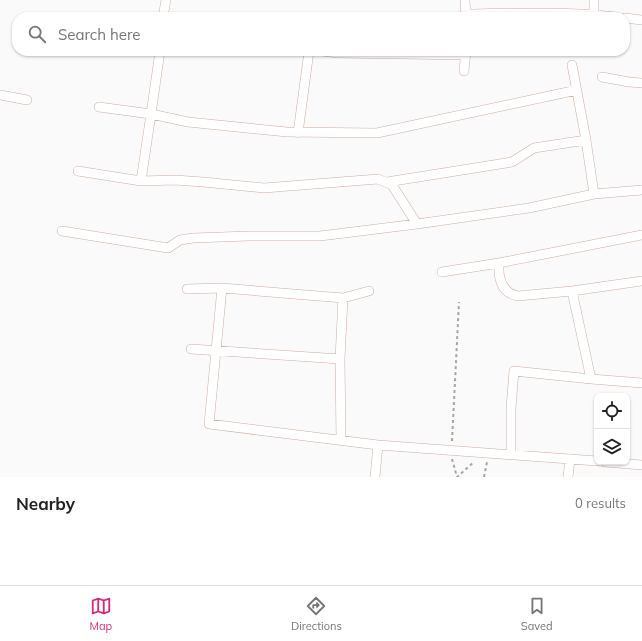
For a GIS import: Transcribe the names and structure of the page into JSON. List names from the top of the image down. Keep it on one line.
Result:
{"page":{"search":"Search here","heading":["Nearby","0 results"],"nav":["Map","Directions","Saved"]}}
